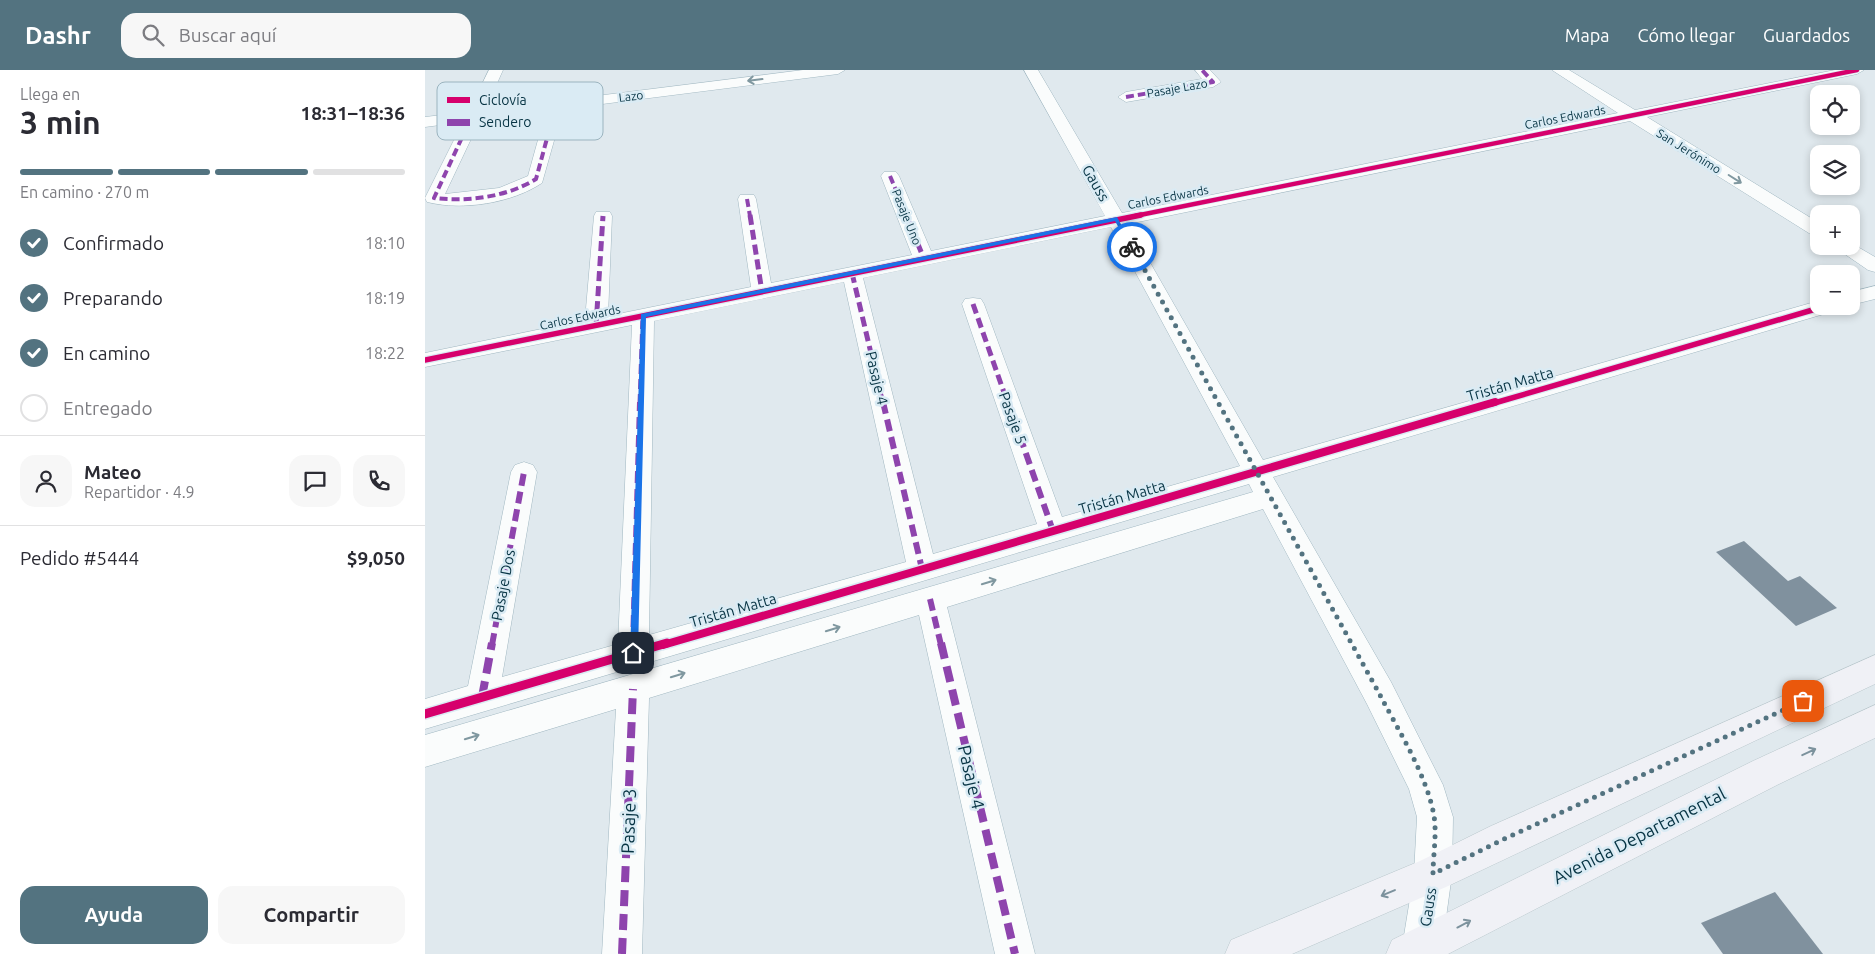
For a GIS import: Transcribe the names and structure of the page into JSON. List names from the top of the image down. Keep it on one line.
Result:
{"streets":{"main road":["Avenida Departamental"],"street":["Pasaje Lazo","Lazo","Carlos Edwards","San Jerónimo","Gauss","Pasaje Uno","Pasaje 4","Tristán Matta","Pasaje 5","Pasaje Dos","Pasaje 3"]},"crossings":[["Carlos Edwards","San Jerónimo"],["Carlos Edwards","Gauss"],["Carlos Edwards","Pasaje Uno"],["Carlos Edwards","Pasaje 4"],["Gauss","Tristán Matta"],["Gauss","Avenida Departamental"],["Pasaje 4","Tristán Matta"],["Tristán Matta","Pasaje 5"],["Tristán Matta","Pasaje Dos"],["Tristán Matta","Pasaje 3"]],"one_way":["Lazo","San Jerónimo"],"legend":["Ciclovía","Sendero"],"page":{"header":"Dashr","search":"Buscar aquí","nav":["Mapa","Cómo llegar","Guardados"],"heading":["3 min","Llega en","18:31–18:36"],"panel":["Mateo","Repartidor · 4.9","Pedido #5444","$9,050"],"map_buttons":["+","−"],"bar":"En camino · 270 m","list":[["Confirmado","18:10"],["Preparando","18:19"],["En camino","18:22"],"Entregado"],"buttons":["Ayuda","Compartir"]}}
